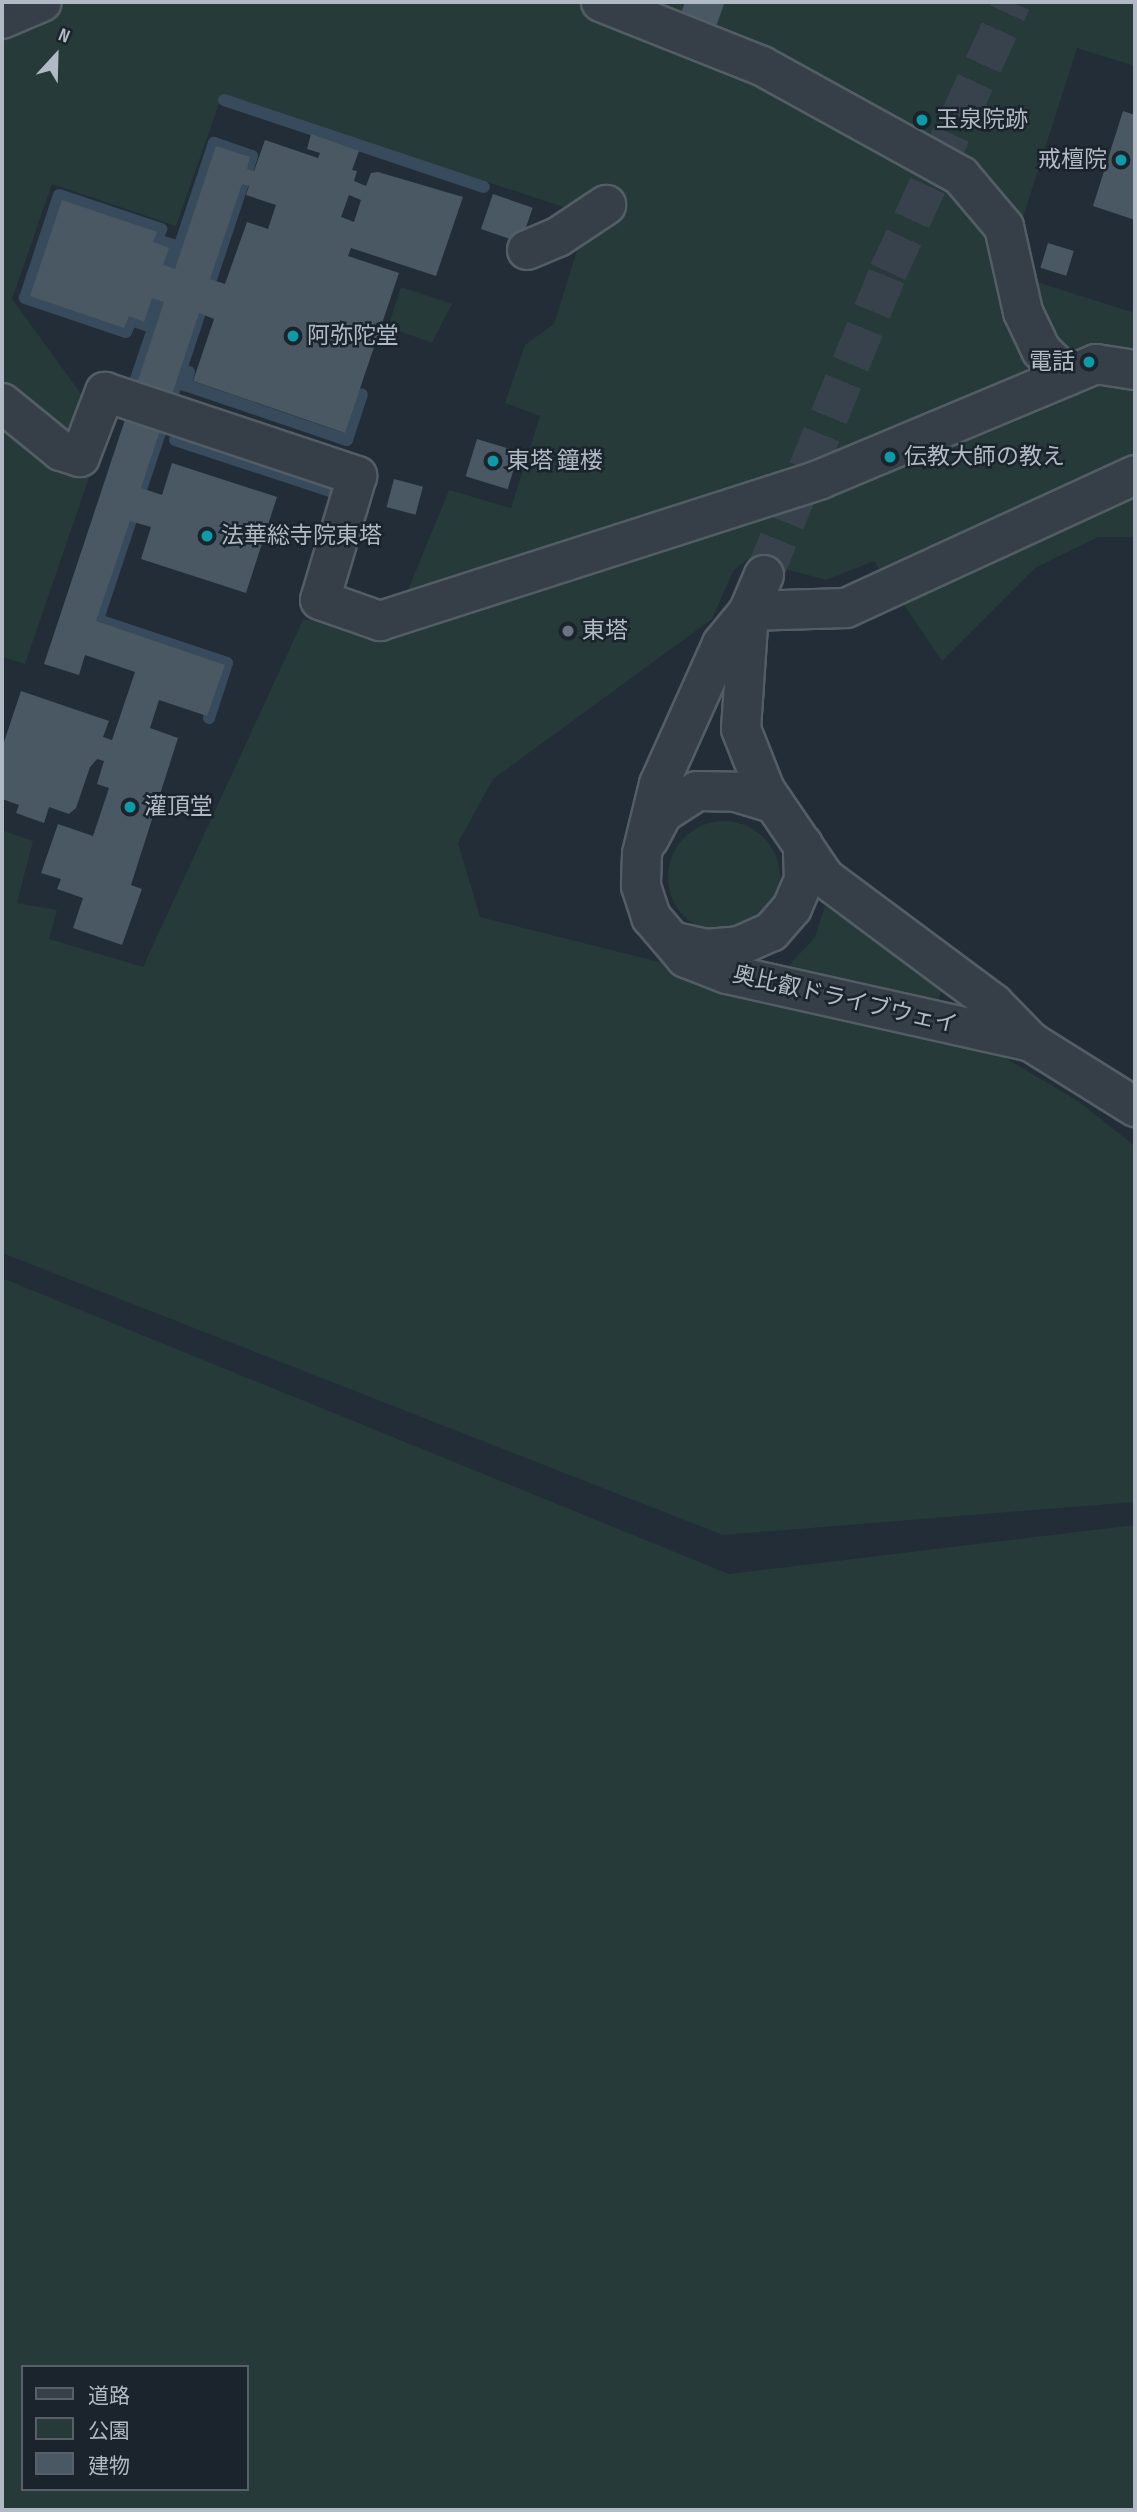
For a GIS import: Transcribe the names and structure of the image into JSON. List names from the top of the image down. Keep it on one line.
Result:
{"streets":{"street":["奥比叡ドライブウェイ"]},"places":["玉泉院跡","戒檀院","阿弥陀堂","電話","伝教大師の教え","東塔 鐘楼","法華総寺院東塔","東塔","灌頂堂"],"legend":["道路","公園","建物"],"north":"top"}
